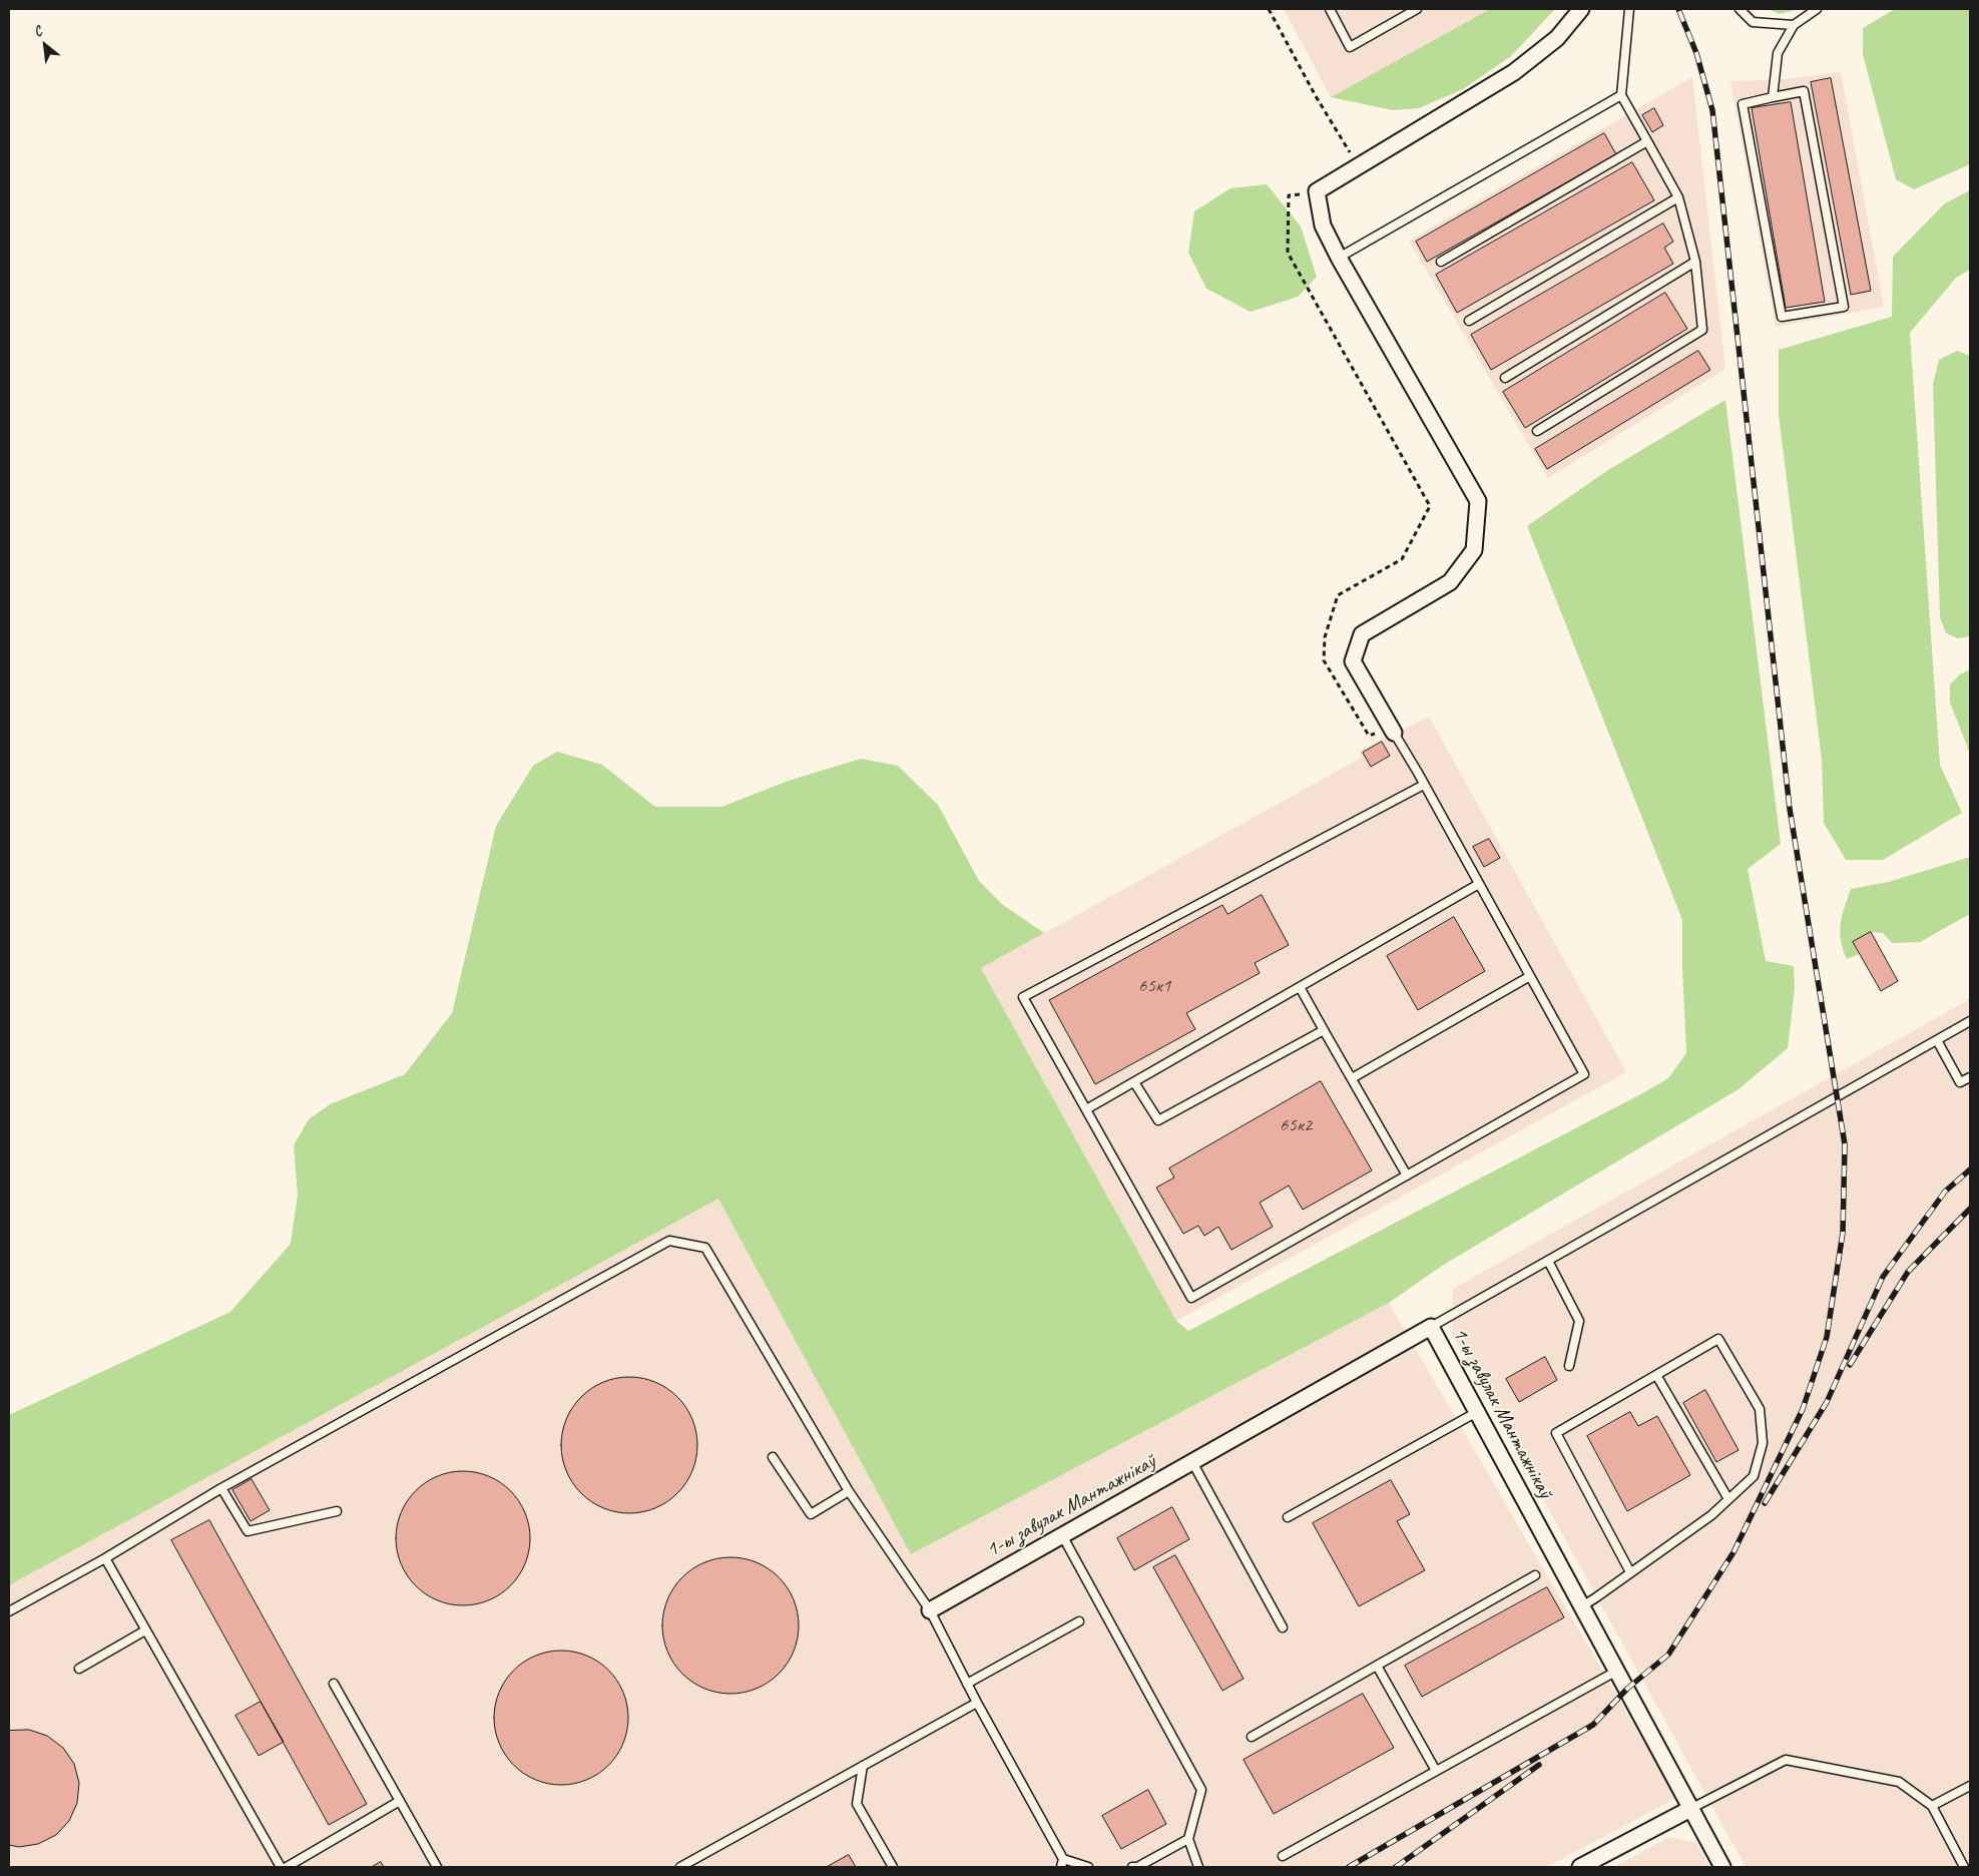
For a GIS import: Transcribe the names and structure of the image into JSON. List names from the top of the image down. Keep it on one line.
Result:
{"streets":{"street":["1-ы завулак Мантажнікаў"]},"house_numbers":["65к1","65к2"],"north":"top left"}
